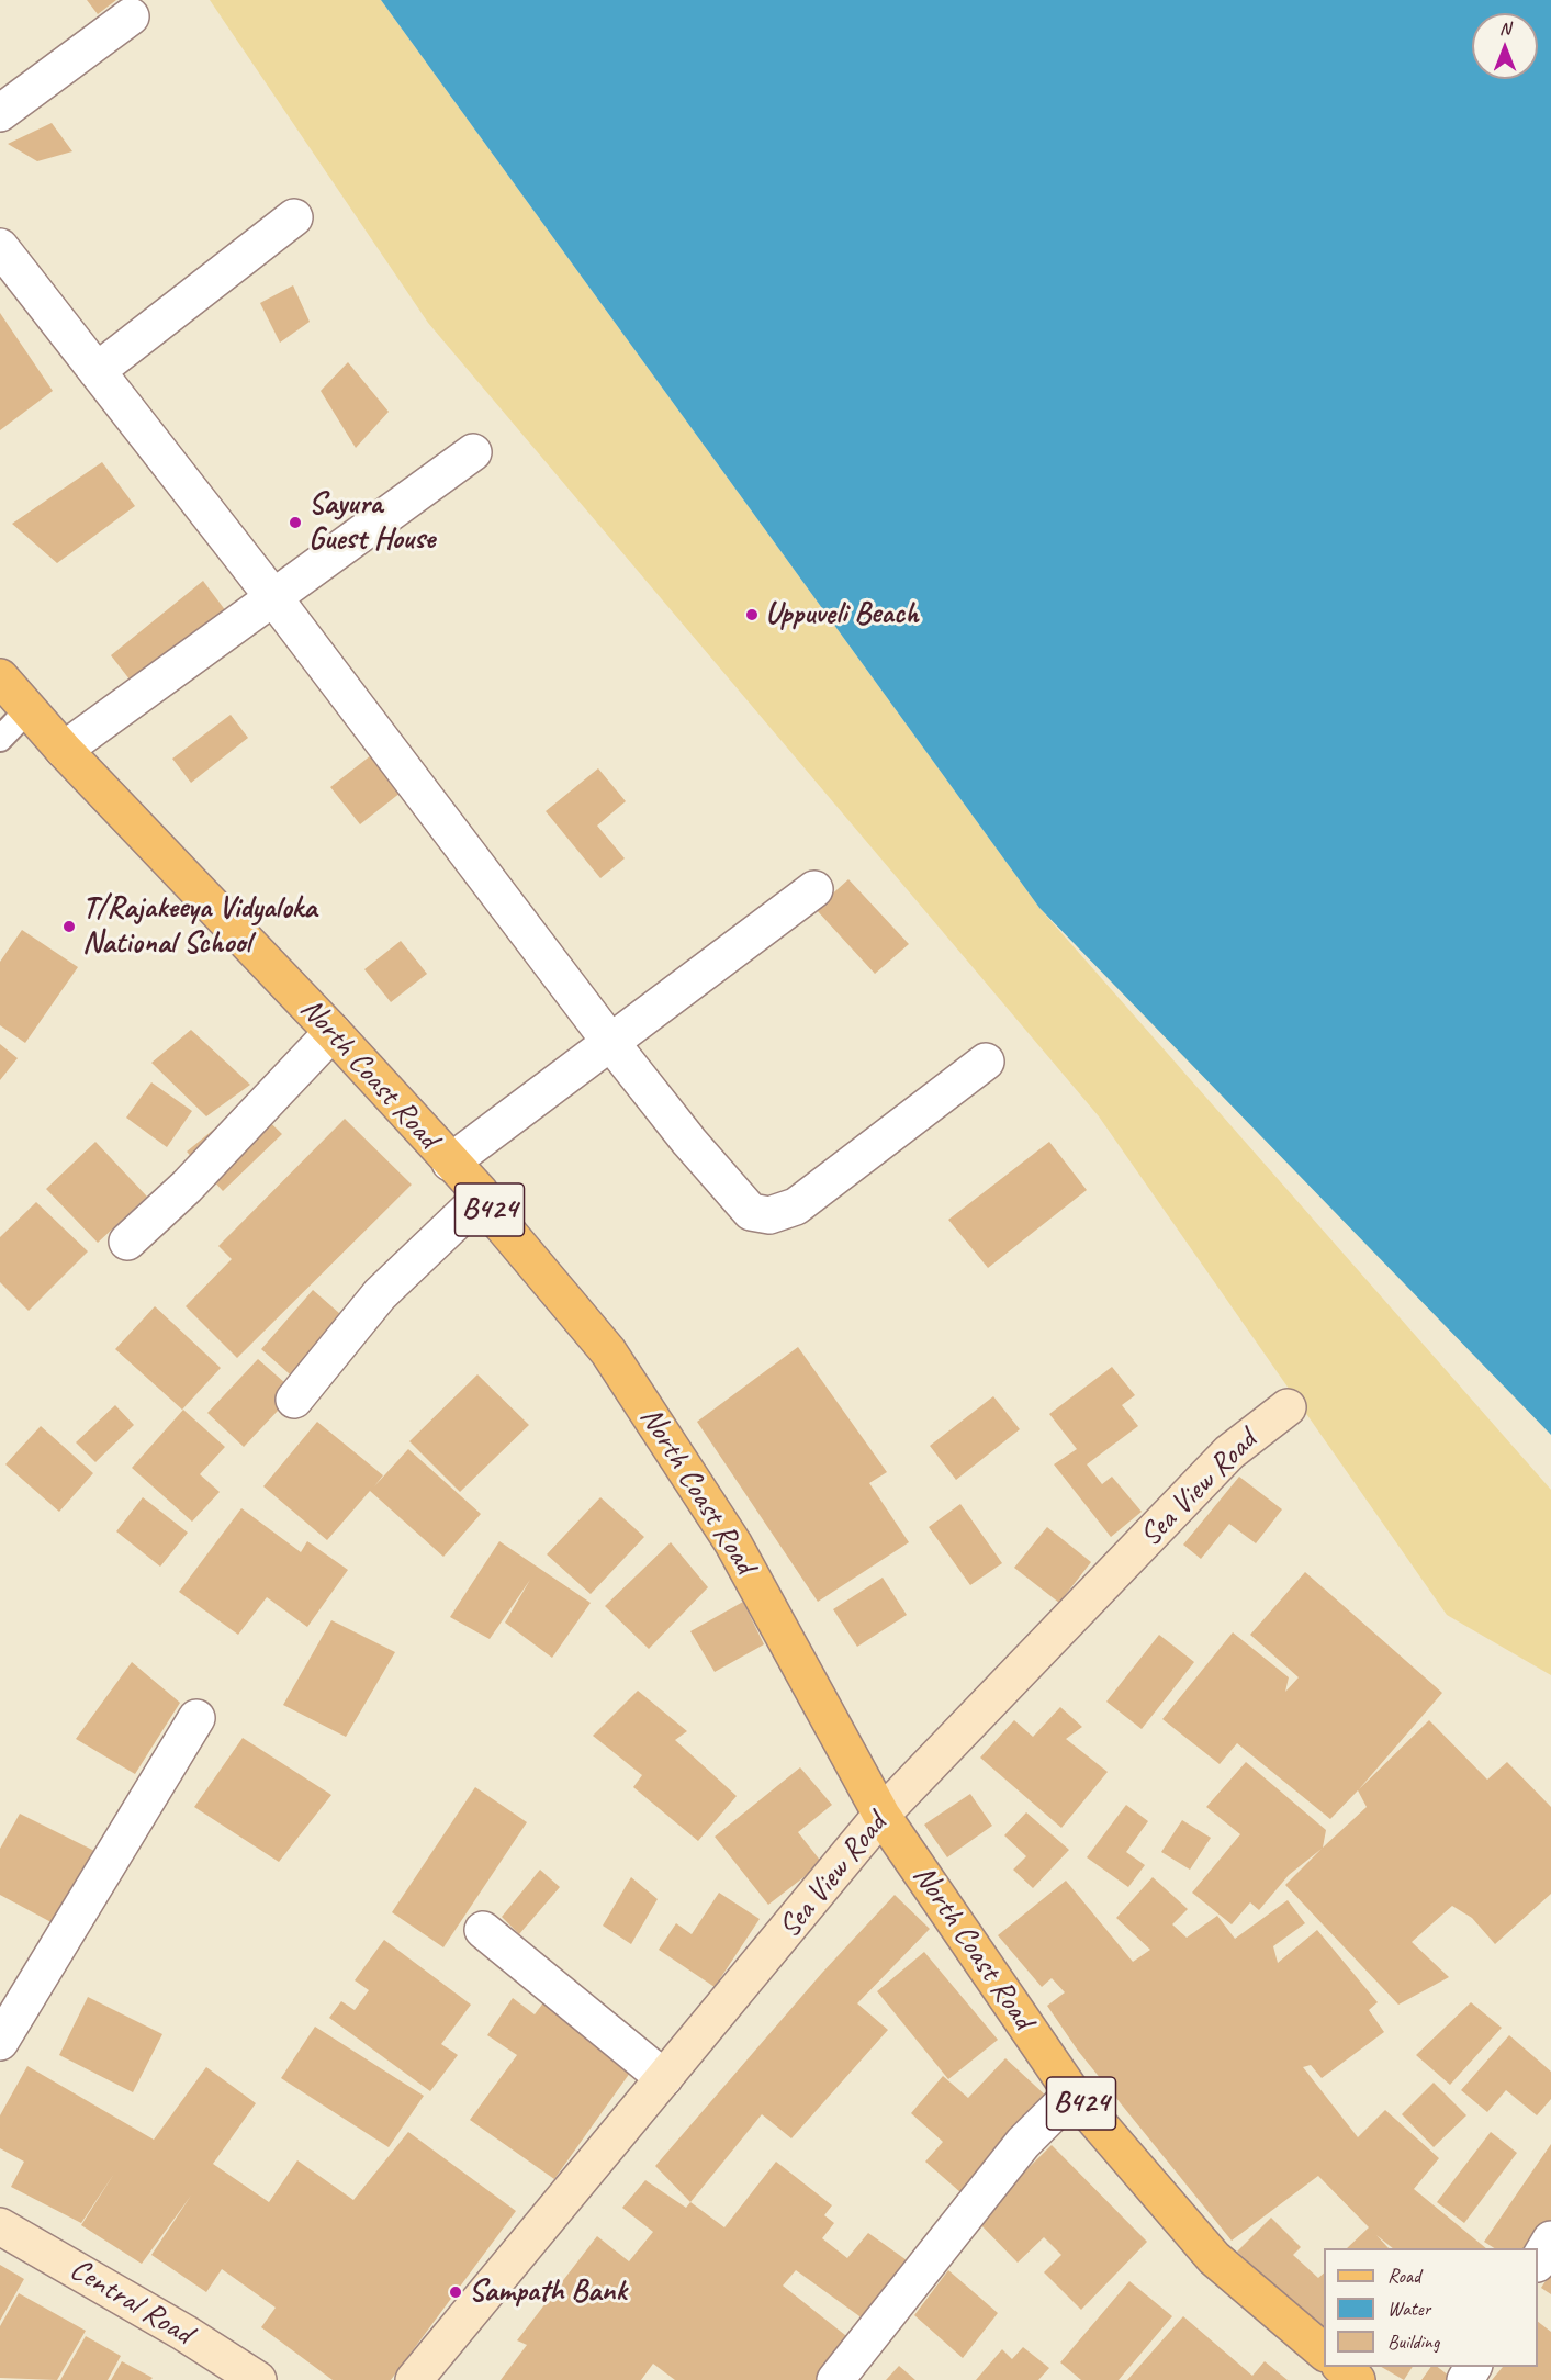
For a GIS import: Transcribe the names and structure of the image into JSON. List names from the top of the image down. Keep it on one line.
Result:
{"streets":{"main road":["North Coast Road","B424","Sea View Road","Central Road"]},"crossings":[["North Coast Road","Sea View Road"]],"places":["Sayura Guest House","Uppuveli Beach","T/Rajakeeya Vidyaloka National School","Sampath Bank"],"legend":["Road","Water","Building"],"north":"top"}
